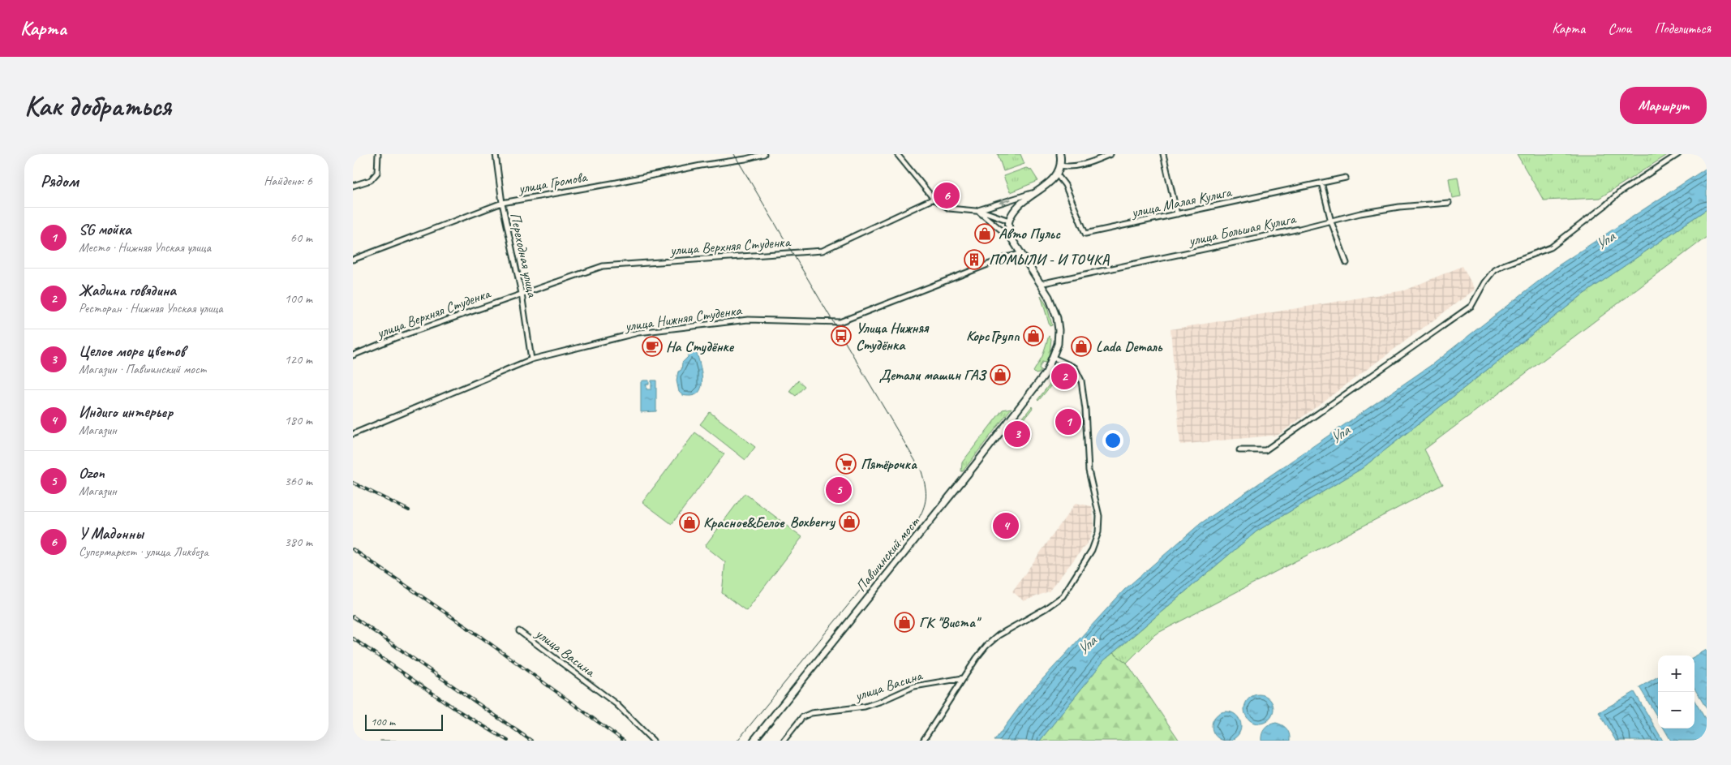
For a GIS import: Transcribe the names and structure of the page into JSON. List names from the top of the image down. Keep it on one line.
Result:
{"streets":{"main road":["Павшинский мост"],"street":["улица Громова","улица Малая Кулига","улица Большая Кулига","улица Верхняя Студенка","Переходная улица","улица Верхняя Cтуденка","улица Нижняя Cтуденкa","улица Васина"]},"crossings":[["улица Громова","Переходная улица"],["улица Большая Кулига","Павшинский мост"],["улица Верхняя Студенка","Переходная улица"],["улица Верхняя Студенка","улица Верхняя Cтуденка"],["Переходная улица","улица Верхняя Cтуденка"],["Переходная улица","улица Нижняя Cтуденкa"],["улица Нижняя Cтуденкa","Павшинский мост"]],"water":["Упа"],"places":{"shop":["Авто Пульс","КорсГрупп","Lada Dеталь","Детали машин ГАЗ","Boxberry","Красное&Белое","ГК \"Виста\""],"building":["ПОМЫЛИ - И ТОЧКА"],"bus stop":["Улица Нижняя Студёнка"],"cafe":["На Студёнке"],"supermarket":["Пятёрочка"]},"scale_bar":"100 m","page":{"header":"Карта","nav":["Карта","Слои","Поделиться"],"buttons":"Маршрут","title":"Как добраться","heading":["Рядом","Найдено: 6"],"pins":["6","2","1","3","5","4"],"list":[{"mark":"1","name":"SG мойка","note":"Место · Нижняя Упская улица","value":"60 m"},{"mark":"2","name":"Жадина говядина","note":"Ресторан · Нижняя Упская улица","value":"100 m"},{"mark":"3","name":"Целое море цветов","note":"Магазин · Павшинский мост","value":"120 m"},{"mark":"4","name":"Индиго интерьер","note":"Магазин","value":"180 m"},{"mark":"5","name":"Ozon","note":"Магазин","value":"360 m"},{"mark":"6","name":"У Мадонны","note":"Супермаркет · улица Ликбеза","value":"380 m"}],"map_buttons":["+","−"],"scale":"100 m"}}
